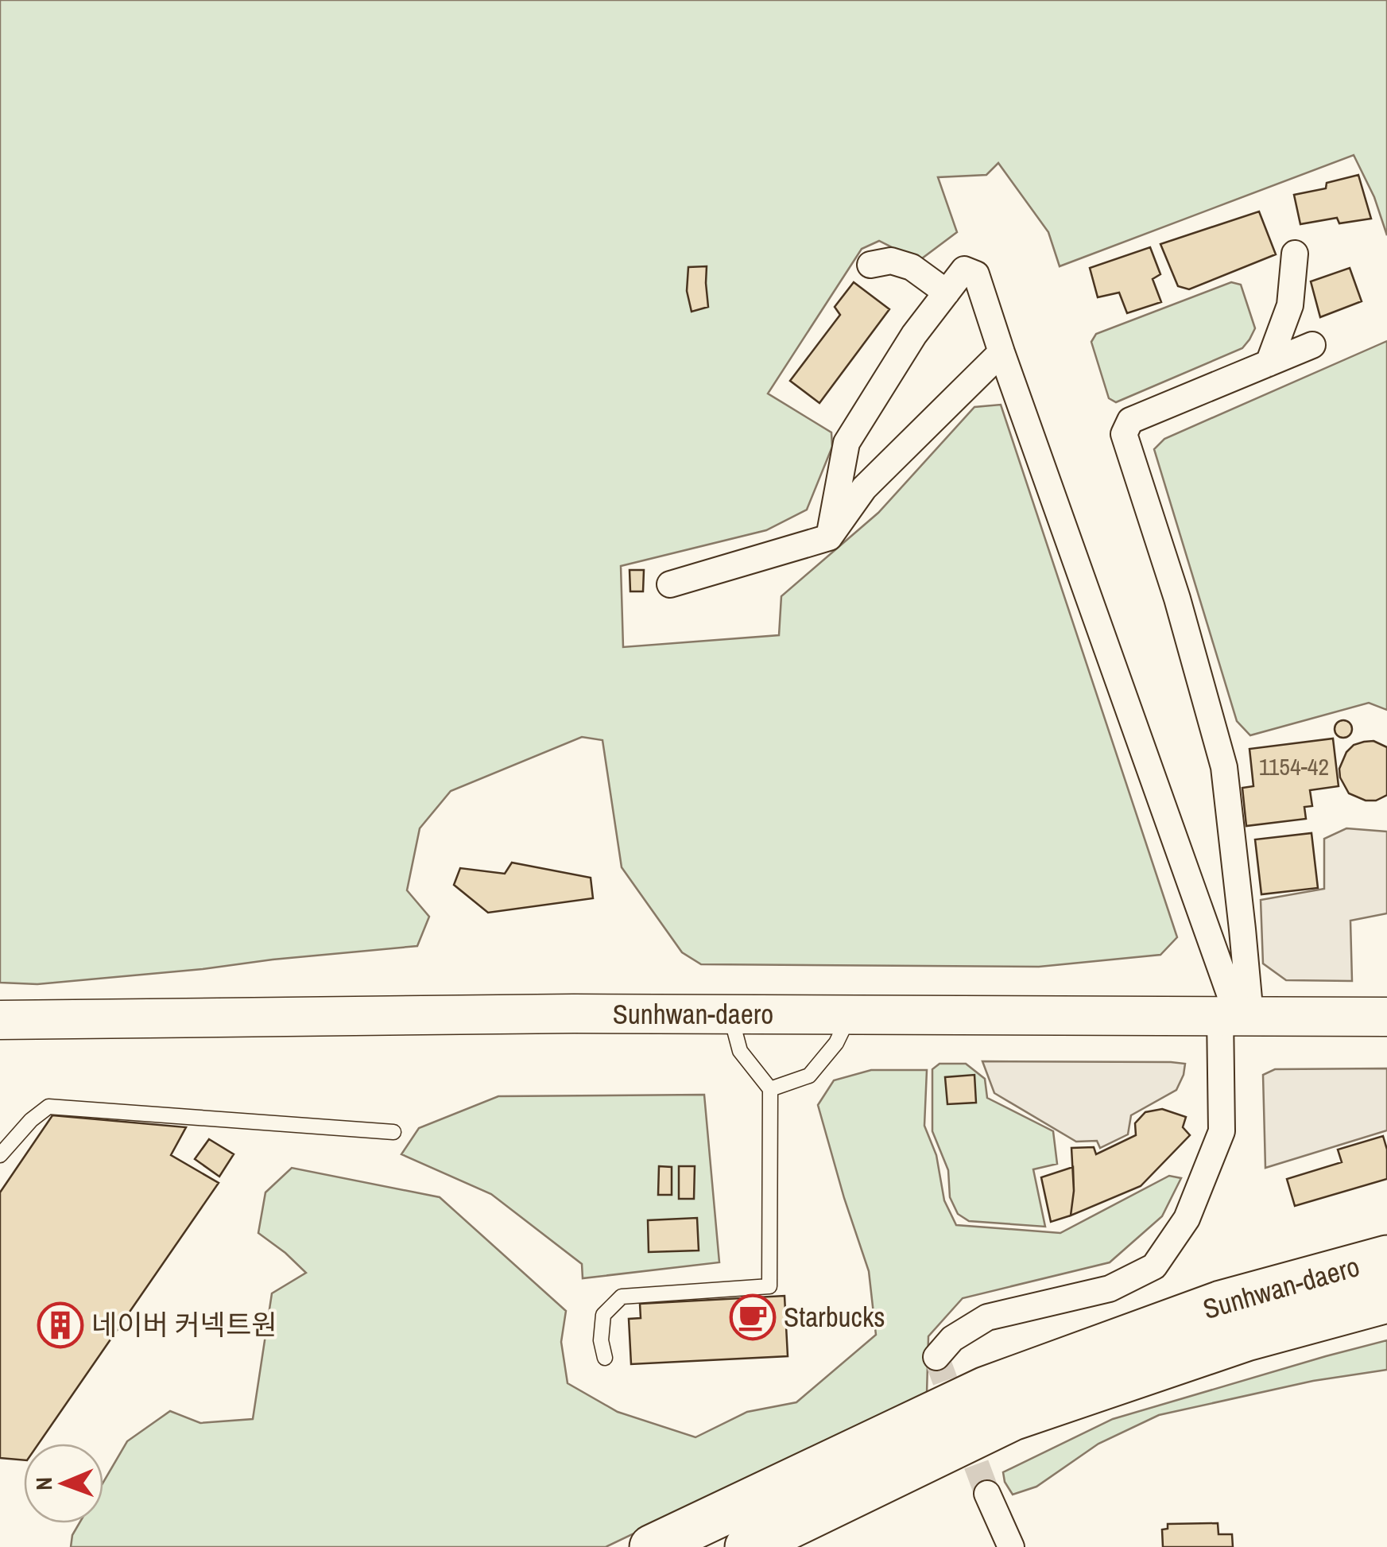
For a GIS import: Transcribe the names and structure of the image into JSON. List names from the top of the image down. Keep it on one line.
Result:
{"streets":{"highway":["Sunhwan-daero"]},"places":{"cafe":["Starbucks"],"building":["네이버 커넥트원"]},"house_numbers":["1154-42"],"north":"left"}
